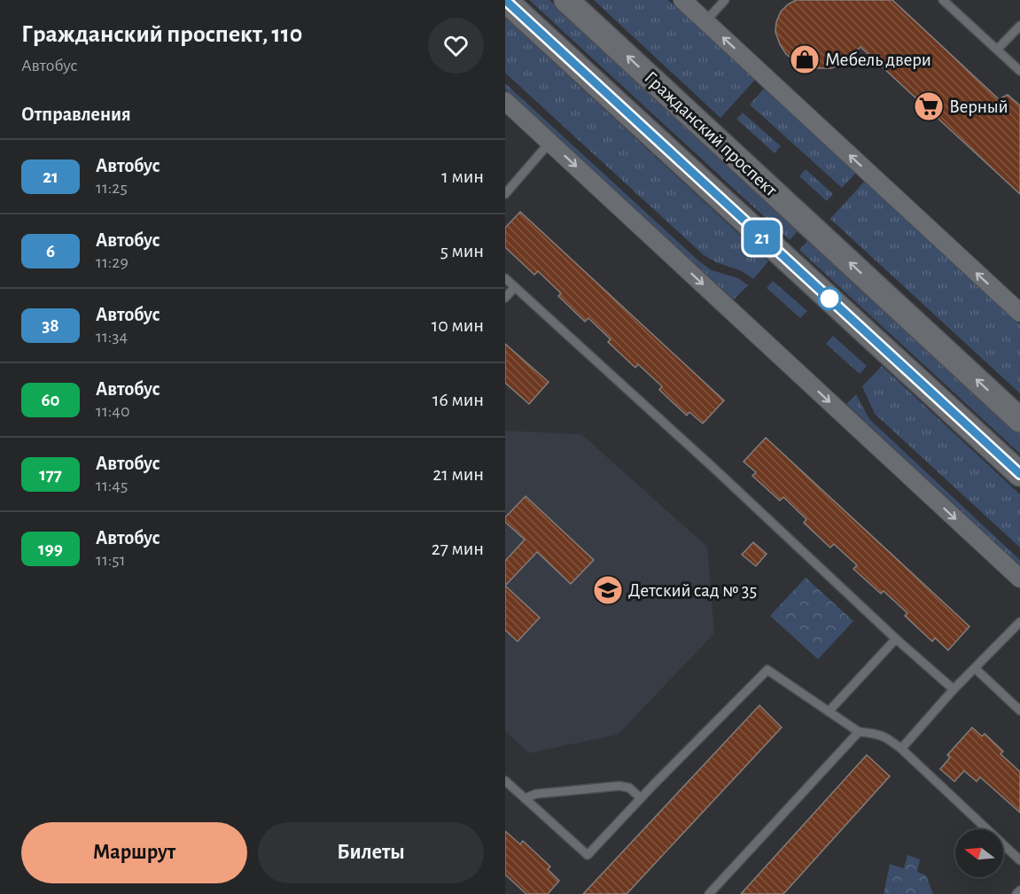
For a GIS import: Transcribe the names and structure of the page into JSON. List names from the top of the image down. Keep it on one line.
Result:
{"streets":{"main road":["Гражданский проспект"]},"places":{"shop":["Мебель двери"],"supermarket":["Верный"],"school or university":["Детский сад № 35"]},"lines":["bus line 21"],"north":"left","page":{"heading":[["Гражданский проспект, 110","Автобус"],"Отправления"],"on_map":"21","list":[{"mark":"21","name":"Автобус","note":"11:25","value":"1 мин"},{"mark":"6","name":"Автобус","note":"11:29","value":"5 мин"},{"mark":"38","name":"Автобус","note":"11:34","value":"10 мин"},{"mark":"60","name":"Автобус","note":"11:40","value":"16 мин"},{"mark":"177","name":"Автобус","note":"11:45","value":"21 мин"},{"mark":"199","name":"Автобус","note":"11:51","value":"27 мин"}],"buttons":["Маршрут","Билеты"]}}
